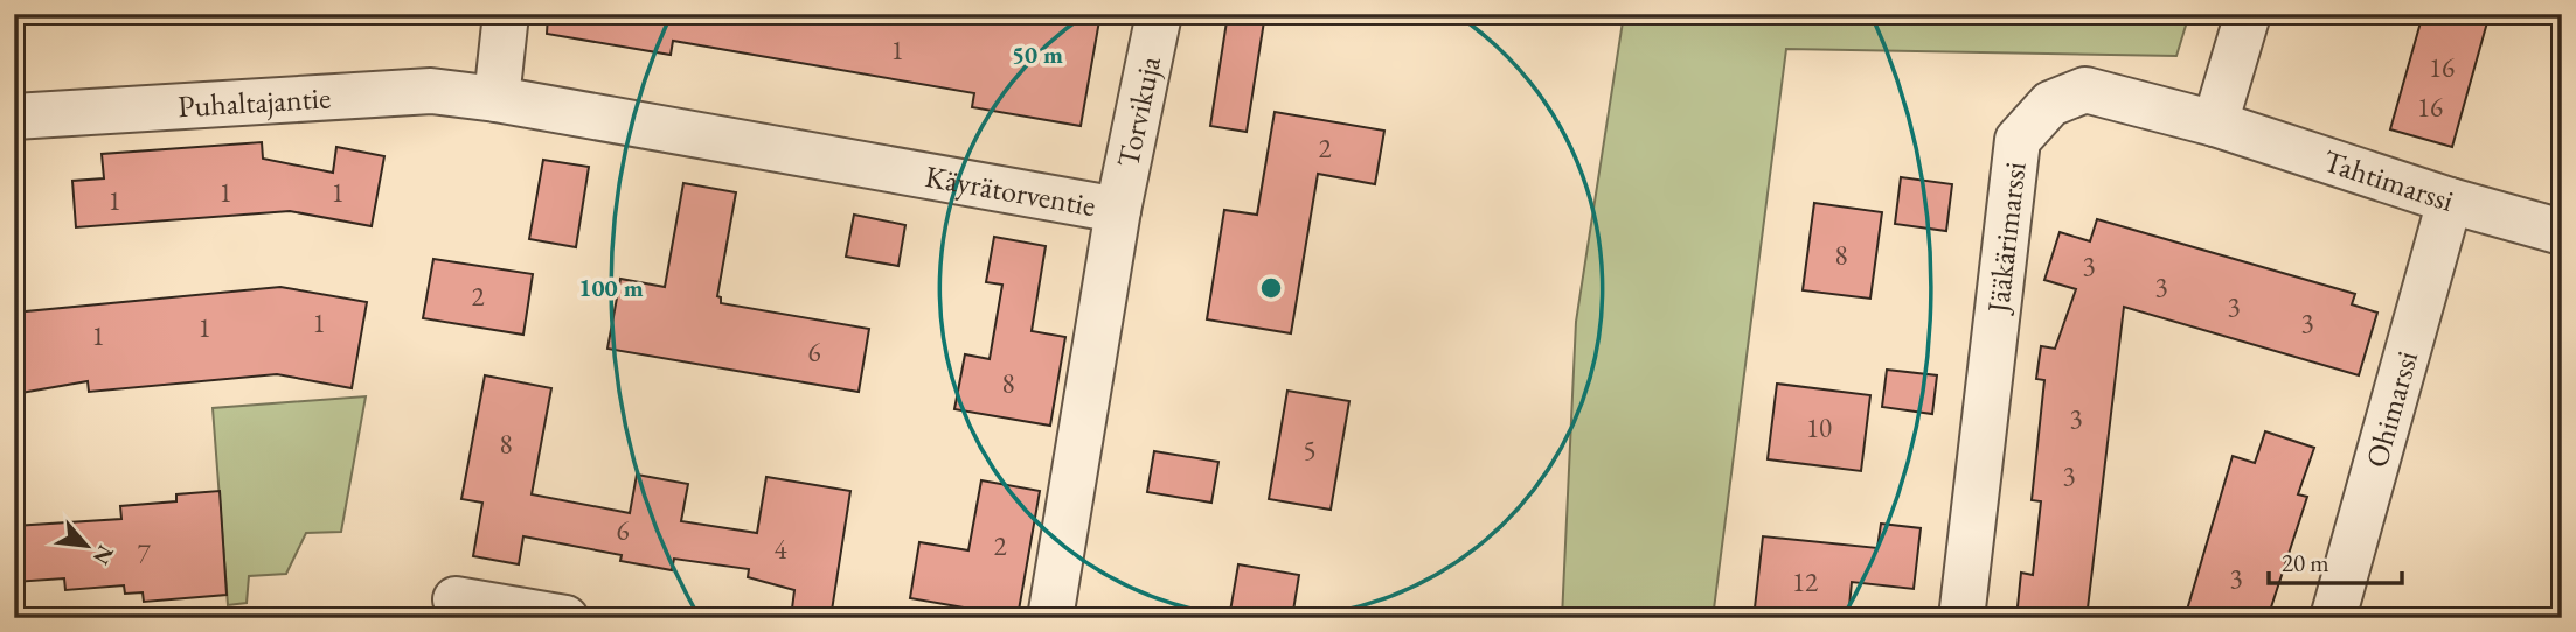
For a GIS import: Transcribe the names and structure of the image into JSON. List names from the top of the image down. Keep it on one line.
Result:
{"streets":{"street":["Puhaltajantie","Torvikuja","Tahtimarssi","Käyrätorventie","Jääkärimarssi","Ohimarssi"]},"crossings":[["Puhaltajantie","Käyrätorventie"],["Torvikuja","Käyrätorventie"],["Tahtimarssi","Jääkärimarssi"],["Tahtimarssi","Ohimarssi"]],"house_numbers":["1","16","16","2","1","1","1","8","3","3","2","3","1","3","1","1","6","8","3","10","8","5","3","6","2","4","7","3","12"],"scale_bar":"20 m","north":"bottom right","rings":["50 m","100 m"]}
